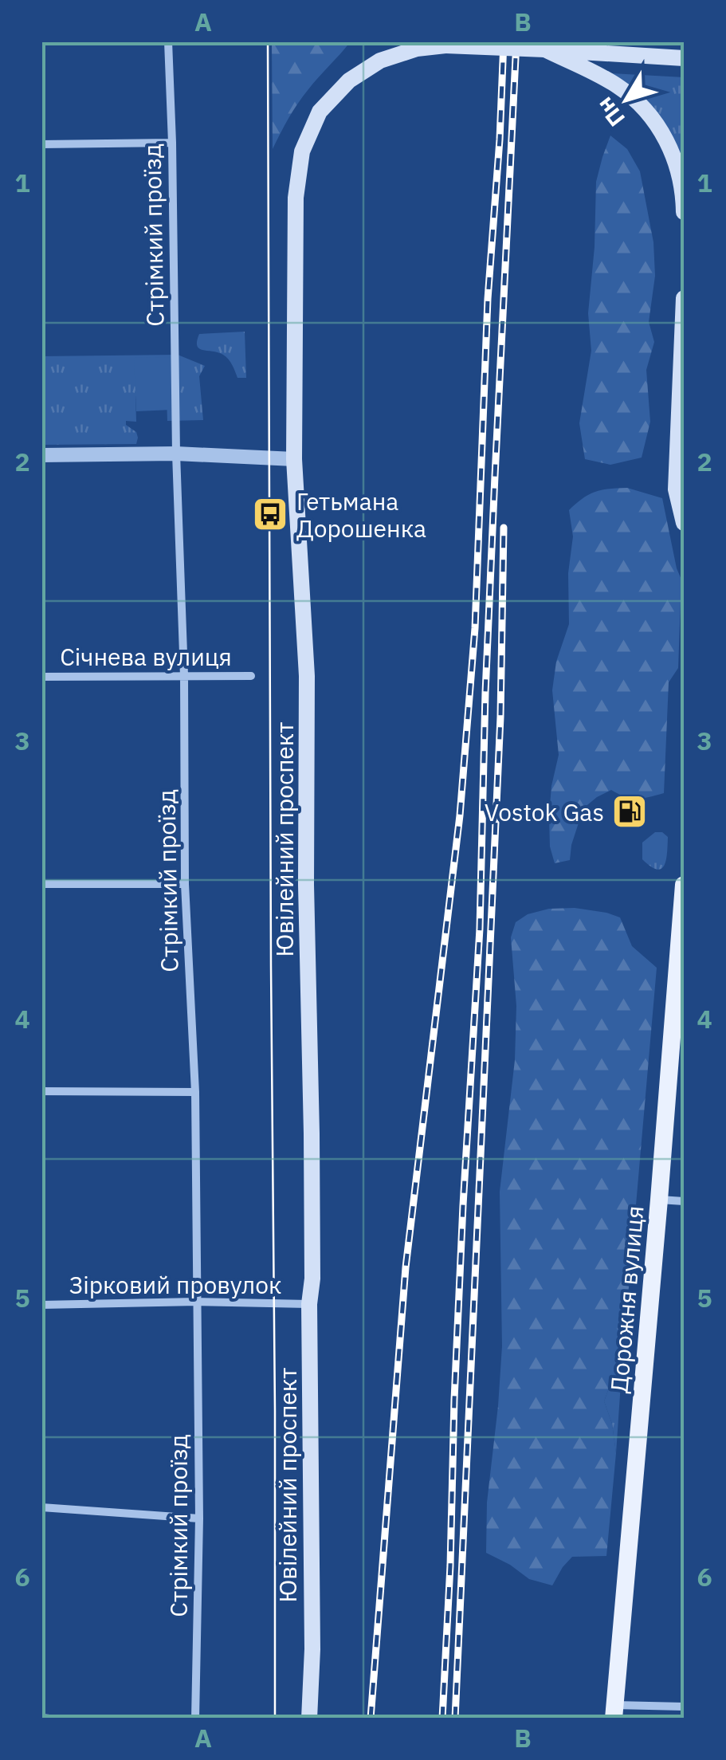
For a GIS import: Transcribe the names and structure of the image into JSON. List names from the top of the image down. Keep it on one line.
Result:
{"streets":{"main road":["Ювілейний проспект","Дорожня вулиця"],"street":["Стрімкий проїзд","Січнева вулиця","Зірковий провулок"]},"crossings":[["Стрімкий проїзд","Січнева вулиця"],["Стрімкий проїзд","Зірковий провулок"],["Ювілейний проспект","Зірковий провулок"]],"places":{"bus stop":["Гетьмана Дорошенка"],"fuel station":["Vostok Gas"]},"north":"bottom left","grid":{"columns":["A","B"],"rows":["1","2","3","4","5","6"]}}
